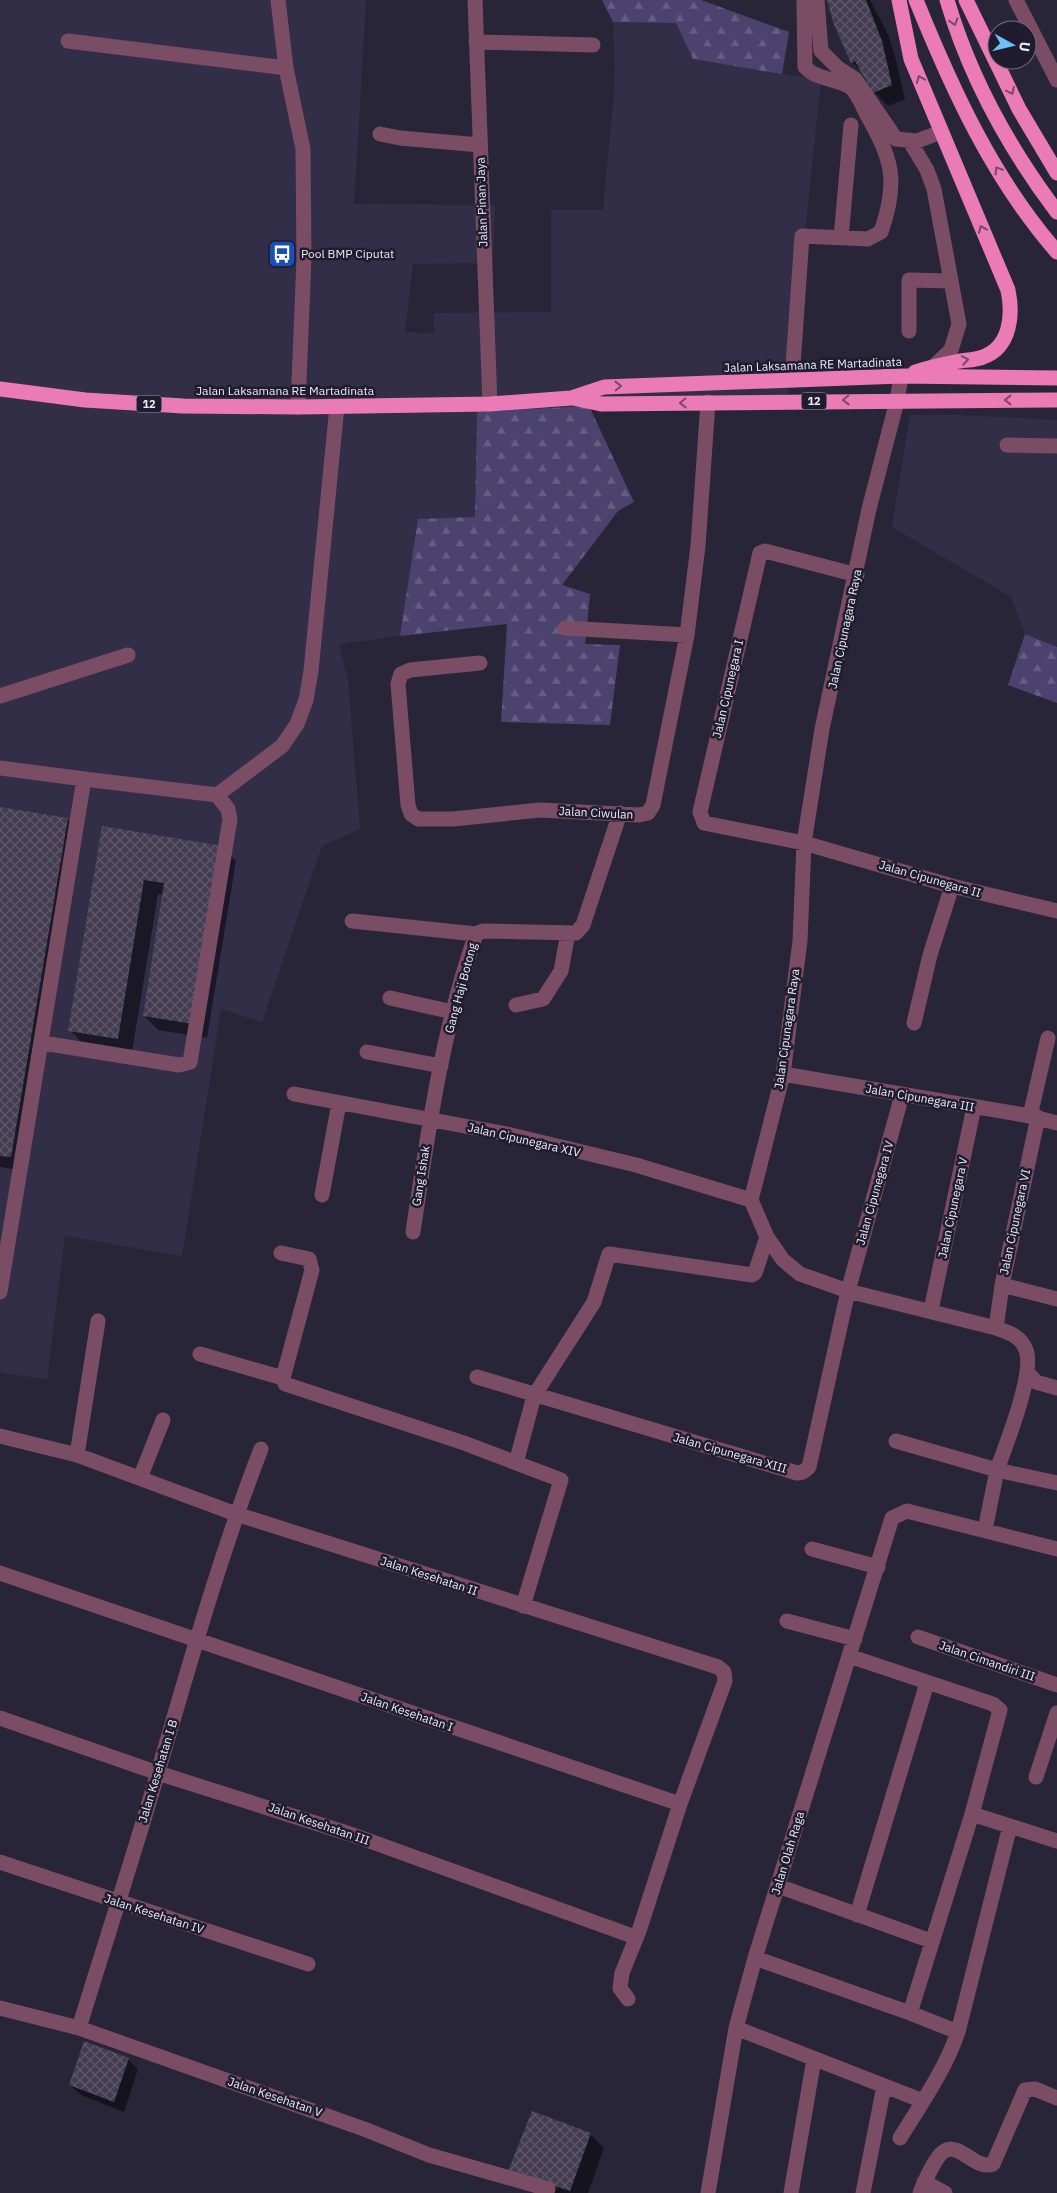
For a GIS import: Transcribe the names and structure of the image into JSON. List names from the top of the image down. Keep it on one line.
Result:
{"streets":{"highway":["Jalan Laksamana RE Martadinata","12"],"street":["Jalan Pinan Jaya","Jalan Cipunagara Raya","Jalan Cipunegara I","Jalan Ciwulan","Jalan Cipunegara II","Gang Haji Botong","Jalan Cipunegara III","Jalan Cipunegara XIV","Gang Ishak","Jalan Cipunegara IV","Jalan Cipunegara V","Jalan Cipunegara VI","Jalan Cipunegara XIII","Jalan Kesehatan II","Jalan Cimandiri III","Jalan Kesehatan I","Jalan Kesehatan I B","Jalan Kesehatan III","Jalan Olah Raga","Jalan Kesehatan IV","Jalan Kesehatan V"]},"crossings":[["Jalan Pinan Jaya","Jalan Laksamana RE Martadinata"],["Jalan Laksamana RE Martadinata","Jalan Cipunagara Raya"],["Jalan Laksamana RE Martadinata","Jalan Ciwulan"],["Jalan Cipunagara Raya","Jalan Cipunegara I"],["Jalan Cipunagara Raya","Jalan Cipunegara II"],["Jalan Cipunagara Raya","Jalan Cipunegara III"],["Jalan Cipunagara Raya","Jalan Cipunegara XIV"],["Jalan Cipunegara I","Jalan Cipunegara II"],["Gang Haji Botong","Jalan Cipunegara XIV"],["Gang Haji Botong","Gang Ishak"],["Jalan Cipunegara III","Jalan Cipunegara IV"],["Jalan Cipunegara III","Jalan Cipunegara V"],["Jalan Cipunegara III","Jalan Cipunegara VI"],["Jalan Cipunegara XIV","Gang Ishak"],["Jalan Cipunegara IV","Jalan Cipunegara XIII"],["Jalan Kesehatan II","Jalan Kesehatan I"],["Jalan Kesehatan II","Jalan Kesehatan I B"],["Jalan Kesehatan I","Jalan Kesehatan I B"],["Jalan Kesehatan I B","Jalan Kesehatan III"],["Jalan Kesehatan I B","Jalan Kesehatan IV"],["Jalan Kesehatan I B","Jalan Kesehatan V"]],"places":{"bus stop":["Pool BMP Ciputat"]},"north":"right"}
